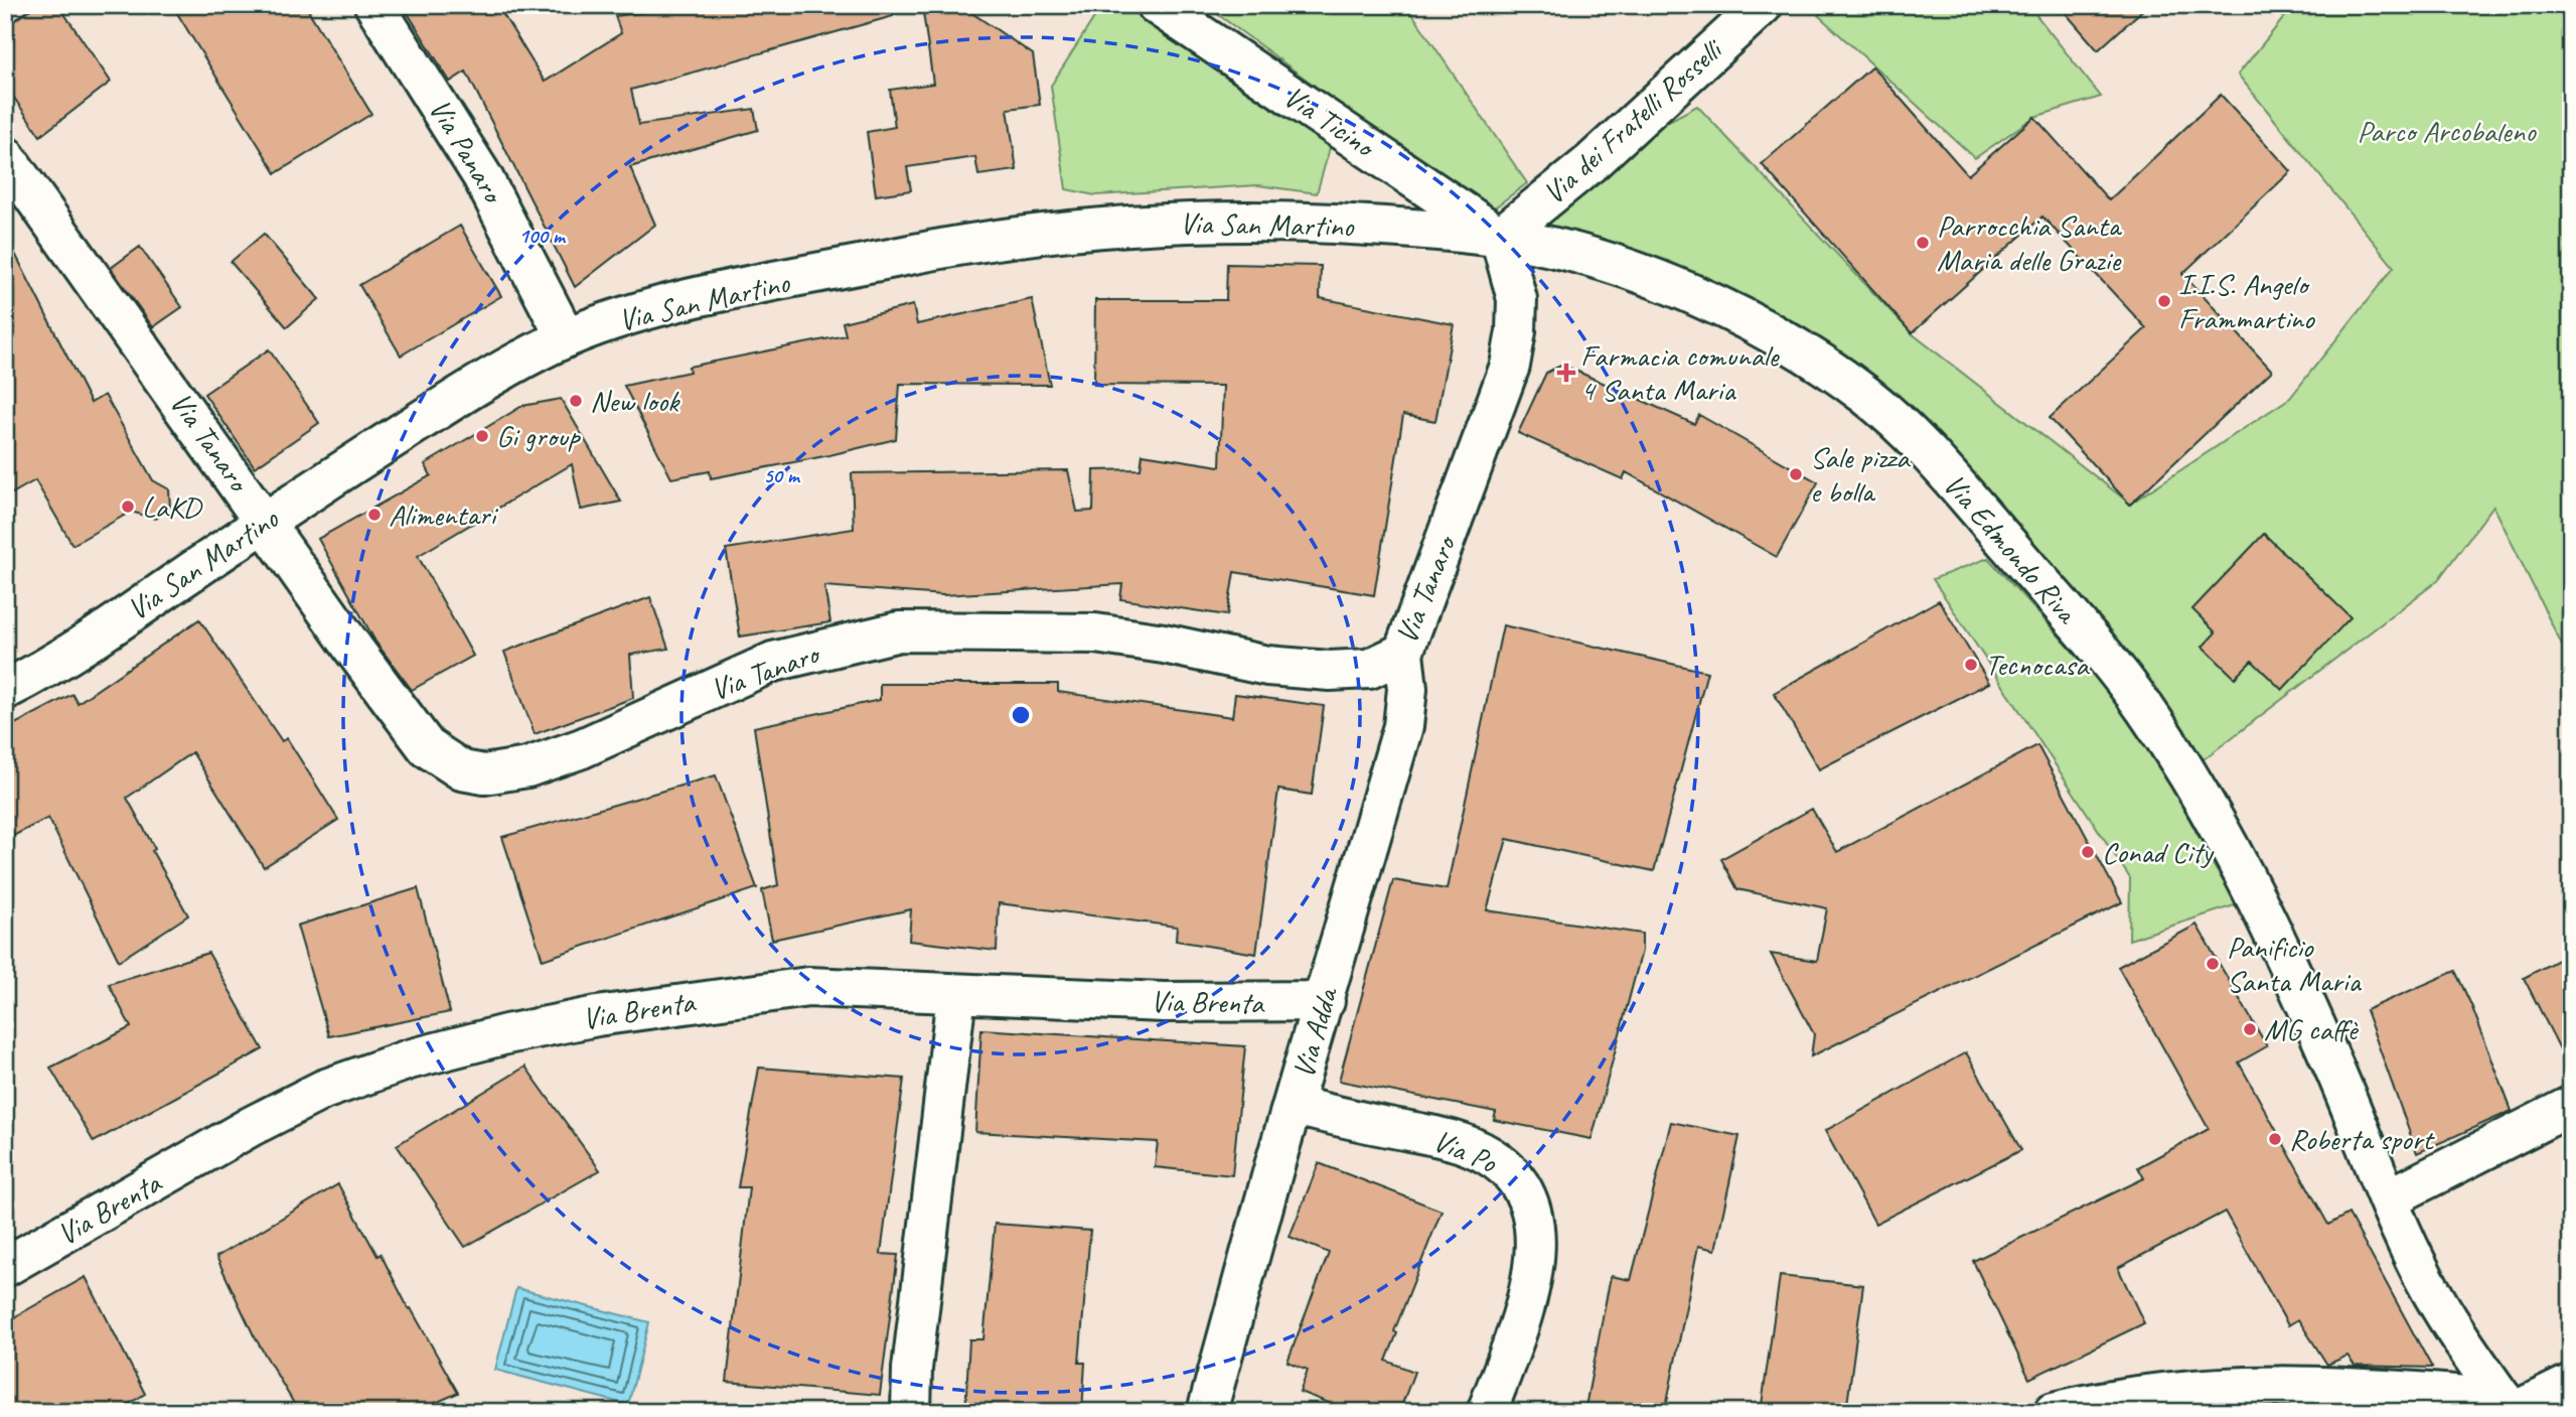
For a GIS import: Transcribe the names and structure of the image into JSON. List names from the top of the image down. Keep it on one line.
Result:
{"streets":{"street":["Via Ticino","Via dei Fratelli Rosselli","Via Panaro","Via San Martino","Via Tanaro","Via Edmondo Riva","Via Brenta","Via Adda","Via Po"]},"crossings":[["Via Ticino","Via dei Fratelli Rosselli"],["Via Ticino","Via San Martino"],["Via Ticino","Via Tanaro"],["Via Ticino","Via Edmondo Riva"],["Via dei Fratelli Rosselli","Via San Martino"],["Via dei Fratelli Rosselli","Via Tanaro"],["Via dei Fratelli Rosselli","Via Edmondo Riva"],["Via Panaro","Via San Martino"],["Via San Martino","Via Tanaro"],["Via San Martino","Via Edmondo Riva"],["Via Tanaro","Via Edmondo Riva"],["Via Tanaro","Via Adda"],["Via Brenta","Via Adda"],["Via Adda","Via Po"]],"parks":["Parco Arcobaleno"],"places":{"other":["Parrocchia Santa Maria delle Grazie","I.I.S. Angelo Frammartino","New look","Gi group","Sale pizza e bolla","LaKD","Alimentari","Tecnocasa","Conad City","Panificio Santa Maria","MG caffè","Roberta sport"],"health":["Farmacia comunale 4 Santa Maria"]},"rings":["100 m","50 m"]}
